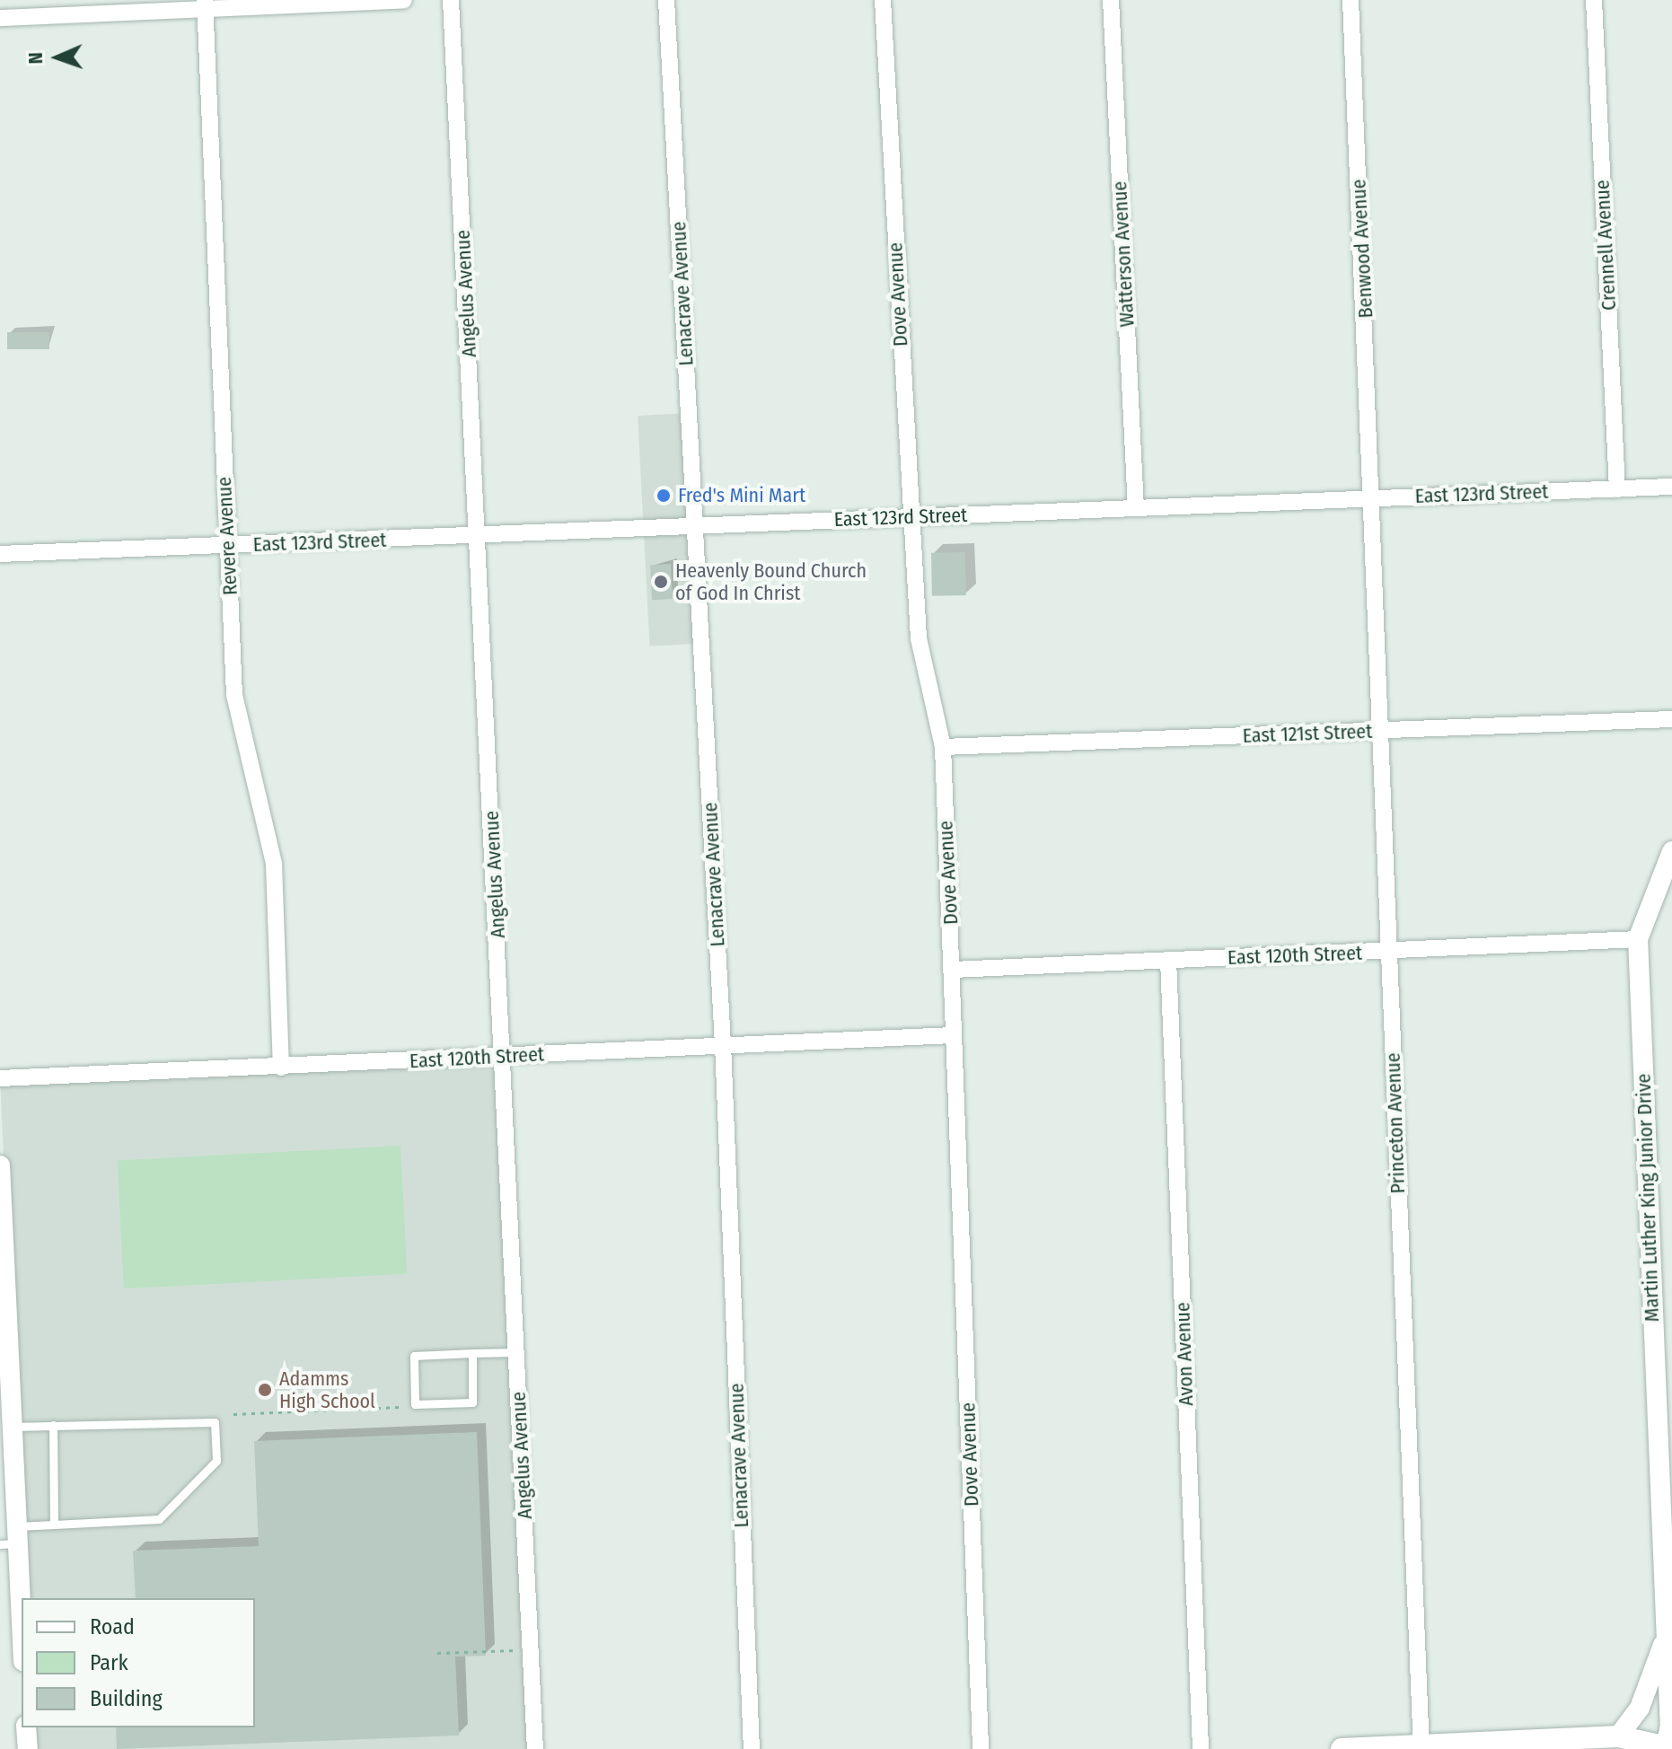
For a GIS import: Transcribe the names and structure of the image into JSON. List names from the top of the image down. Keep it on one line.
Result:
{"streets":{"street":["Crennell Avenue","Benwood Avenue","Watterson Avenue","Angelus Avenue","Lenacrave Avenue","Dove Avenue","East 123rd Street","Revere Avenue","East 121st Street","East 120th Street","Princeton Avenue","Martin Luther King Junior Drive","Avon Avenue"]},"crossings":[["Crennell Avenue","East 123rd Street"],["Benwood Avenue","East 123rd Street"],["Benwood Avenue","Princeton Avenue"],["Watterson Avenue","East 123rd Street"],["Angelus Avenue","East 123rd Street"],["Angelus Avenue","East 120th Street"],["Lenacrave Avenue","East 123rd Street"],["Lenacrave Avenue","East 120th Street"],["Dove Avenue","East 123rd Street"],["Dove Avenue","East 121st Street"],["Dove Avenue","East 120th Street"],["East 123rd Street","Revere Avenue"],["East 123rd Street","Princeton Avenue"],["Revere Avenue","East 120th Street"],["East 121st Street","Princeton Avenue"],["East 120th Street","Princeton Avenue"],["East 120th Street","Martin Luther King Junior Drive"],["East 120th Street","Avon Avenue"]],"places":["Fred's Mini Mart","Heavenly Bound Church of God In Christ","Adamms High School"],"legend":["Road","Park","Building"],"north":"left"}
